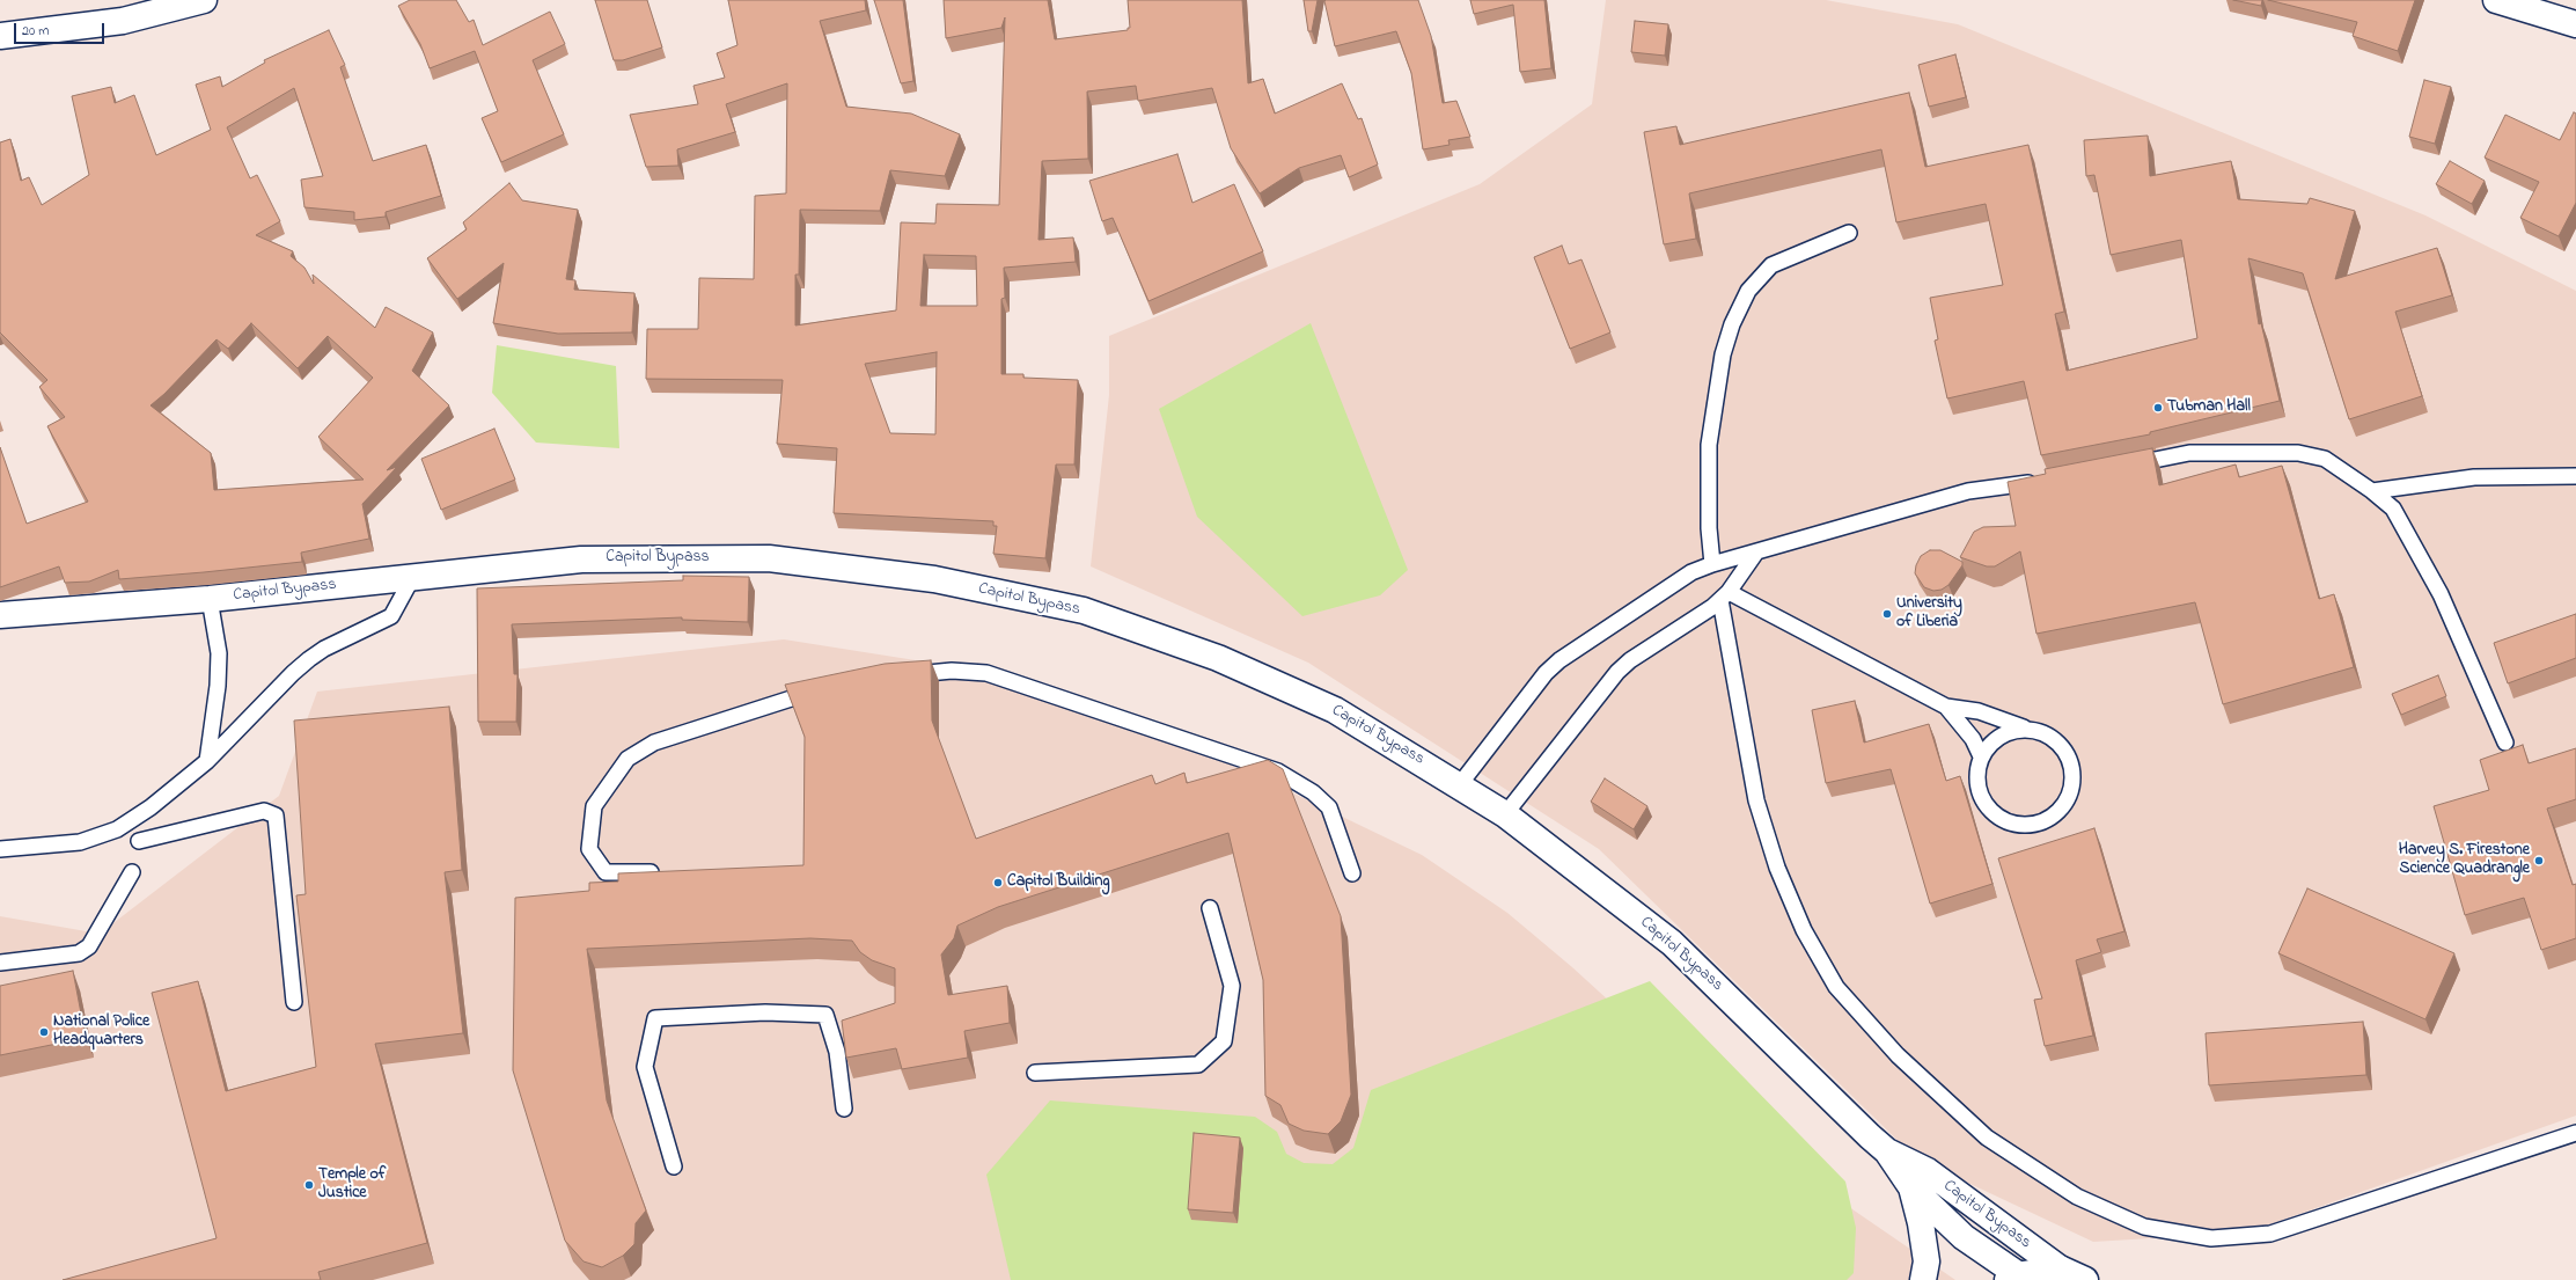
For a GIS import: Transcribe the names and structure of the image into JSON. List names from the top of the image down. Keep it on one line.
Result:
{"streets":{"main road":["Capitol Bypass"]},"places":["Tubman Hall","University of Liberia","Harvey S. Firestone Science Quadrangle","Capitol Building","National Police Headquarters","Temple of Justice"],"scale_bar":"20 m"}
